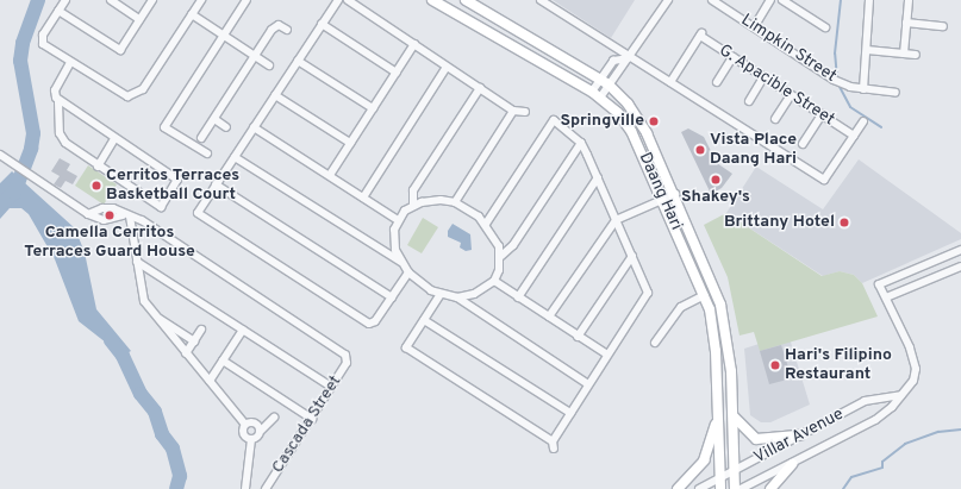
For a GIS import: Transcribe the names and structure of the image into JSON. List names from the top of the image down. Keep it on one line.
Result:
{"streets":{"main road":["Daang Hari"],"street":["Limpkin Street","G. Apacible Street","Cascada Street","Villar Avenue"]},"crossings":[["Daang Hari","Villar Avenue"]],"places":["Springville","Vista Place Daang Hari","Shakey's","Cerritos Terraces Basketball Court","Camella Cerritos Terraces Guard House","Brittany Hotel","Hari's Filipino Restaurant"]}
